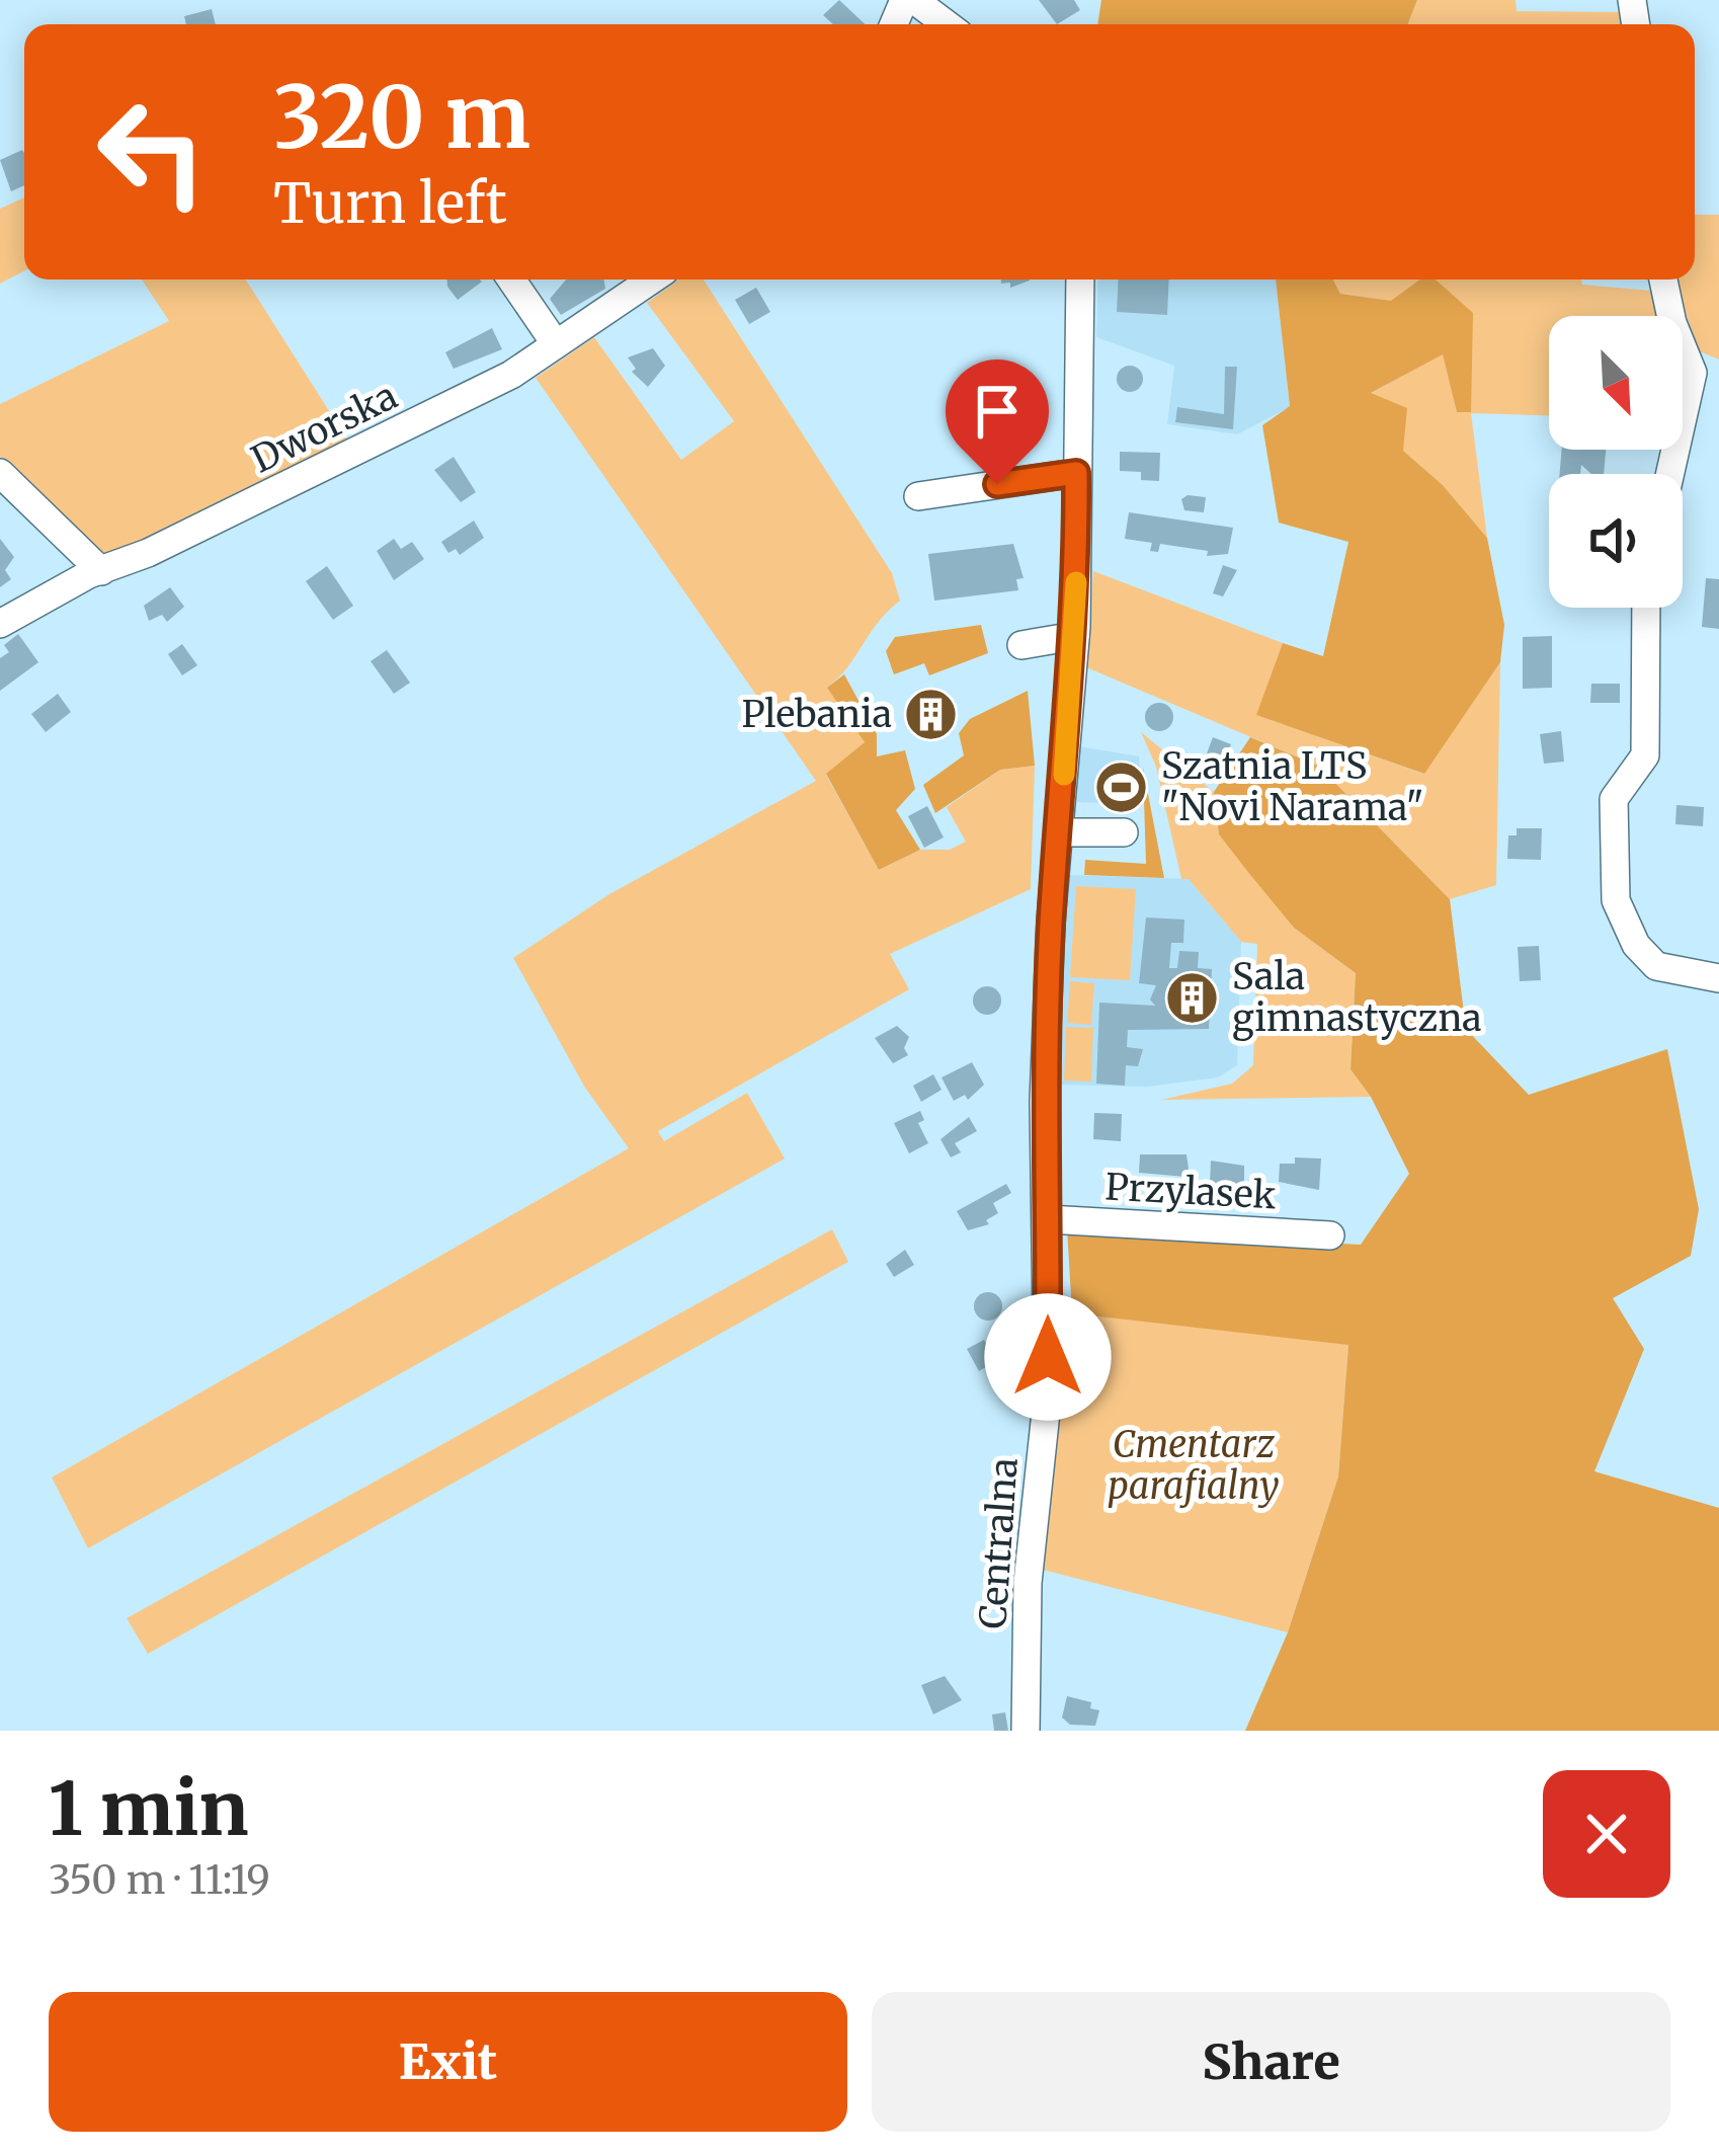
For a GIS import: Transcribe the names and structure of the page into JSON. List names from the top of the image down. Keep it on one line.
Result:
{"streets":{"street":["Dworska","Przylasek","Centralna"]},"crossings":[["Przylasek","Centralna"]],"parks":["Cmentarz parafialny"],"places":{"building":["Plebania","Sala gimnastyczna"],"sports":["Szatnia LTS \"Novi Narama\""]},"north":"bottom right","page":{"turn":["320 m","Turn left"],"heading":["1 min","350 m · 11:19"],"buttons":["Exit","Share"]}}
